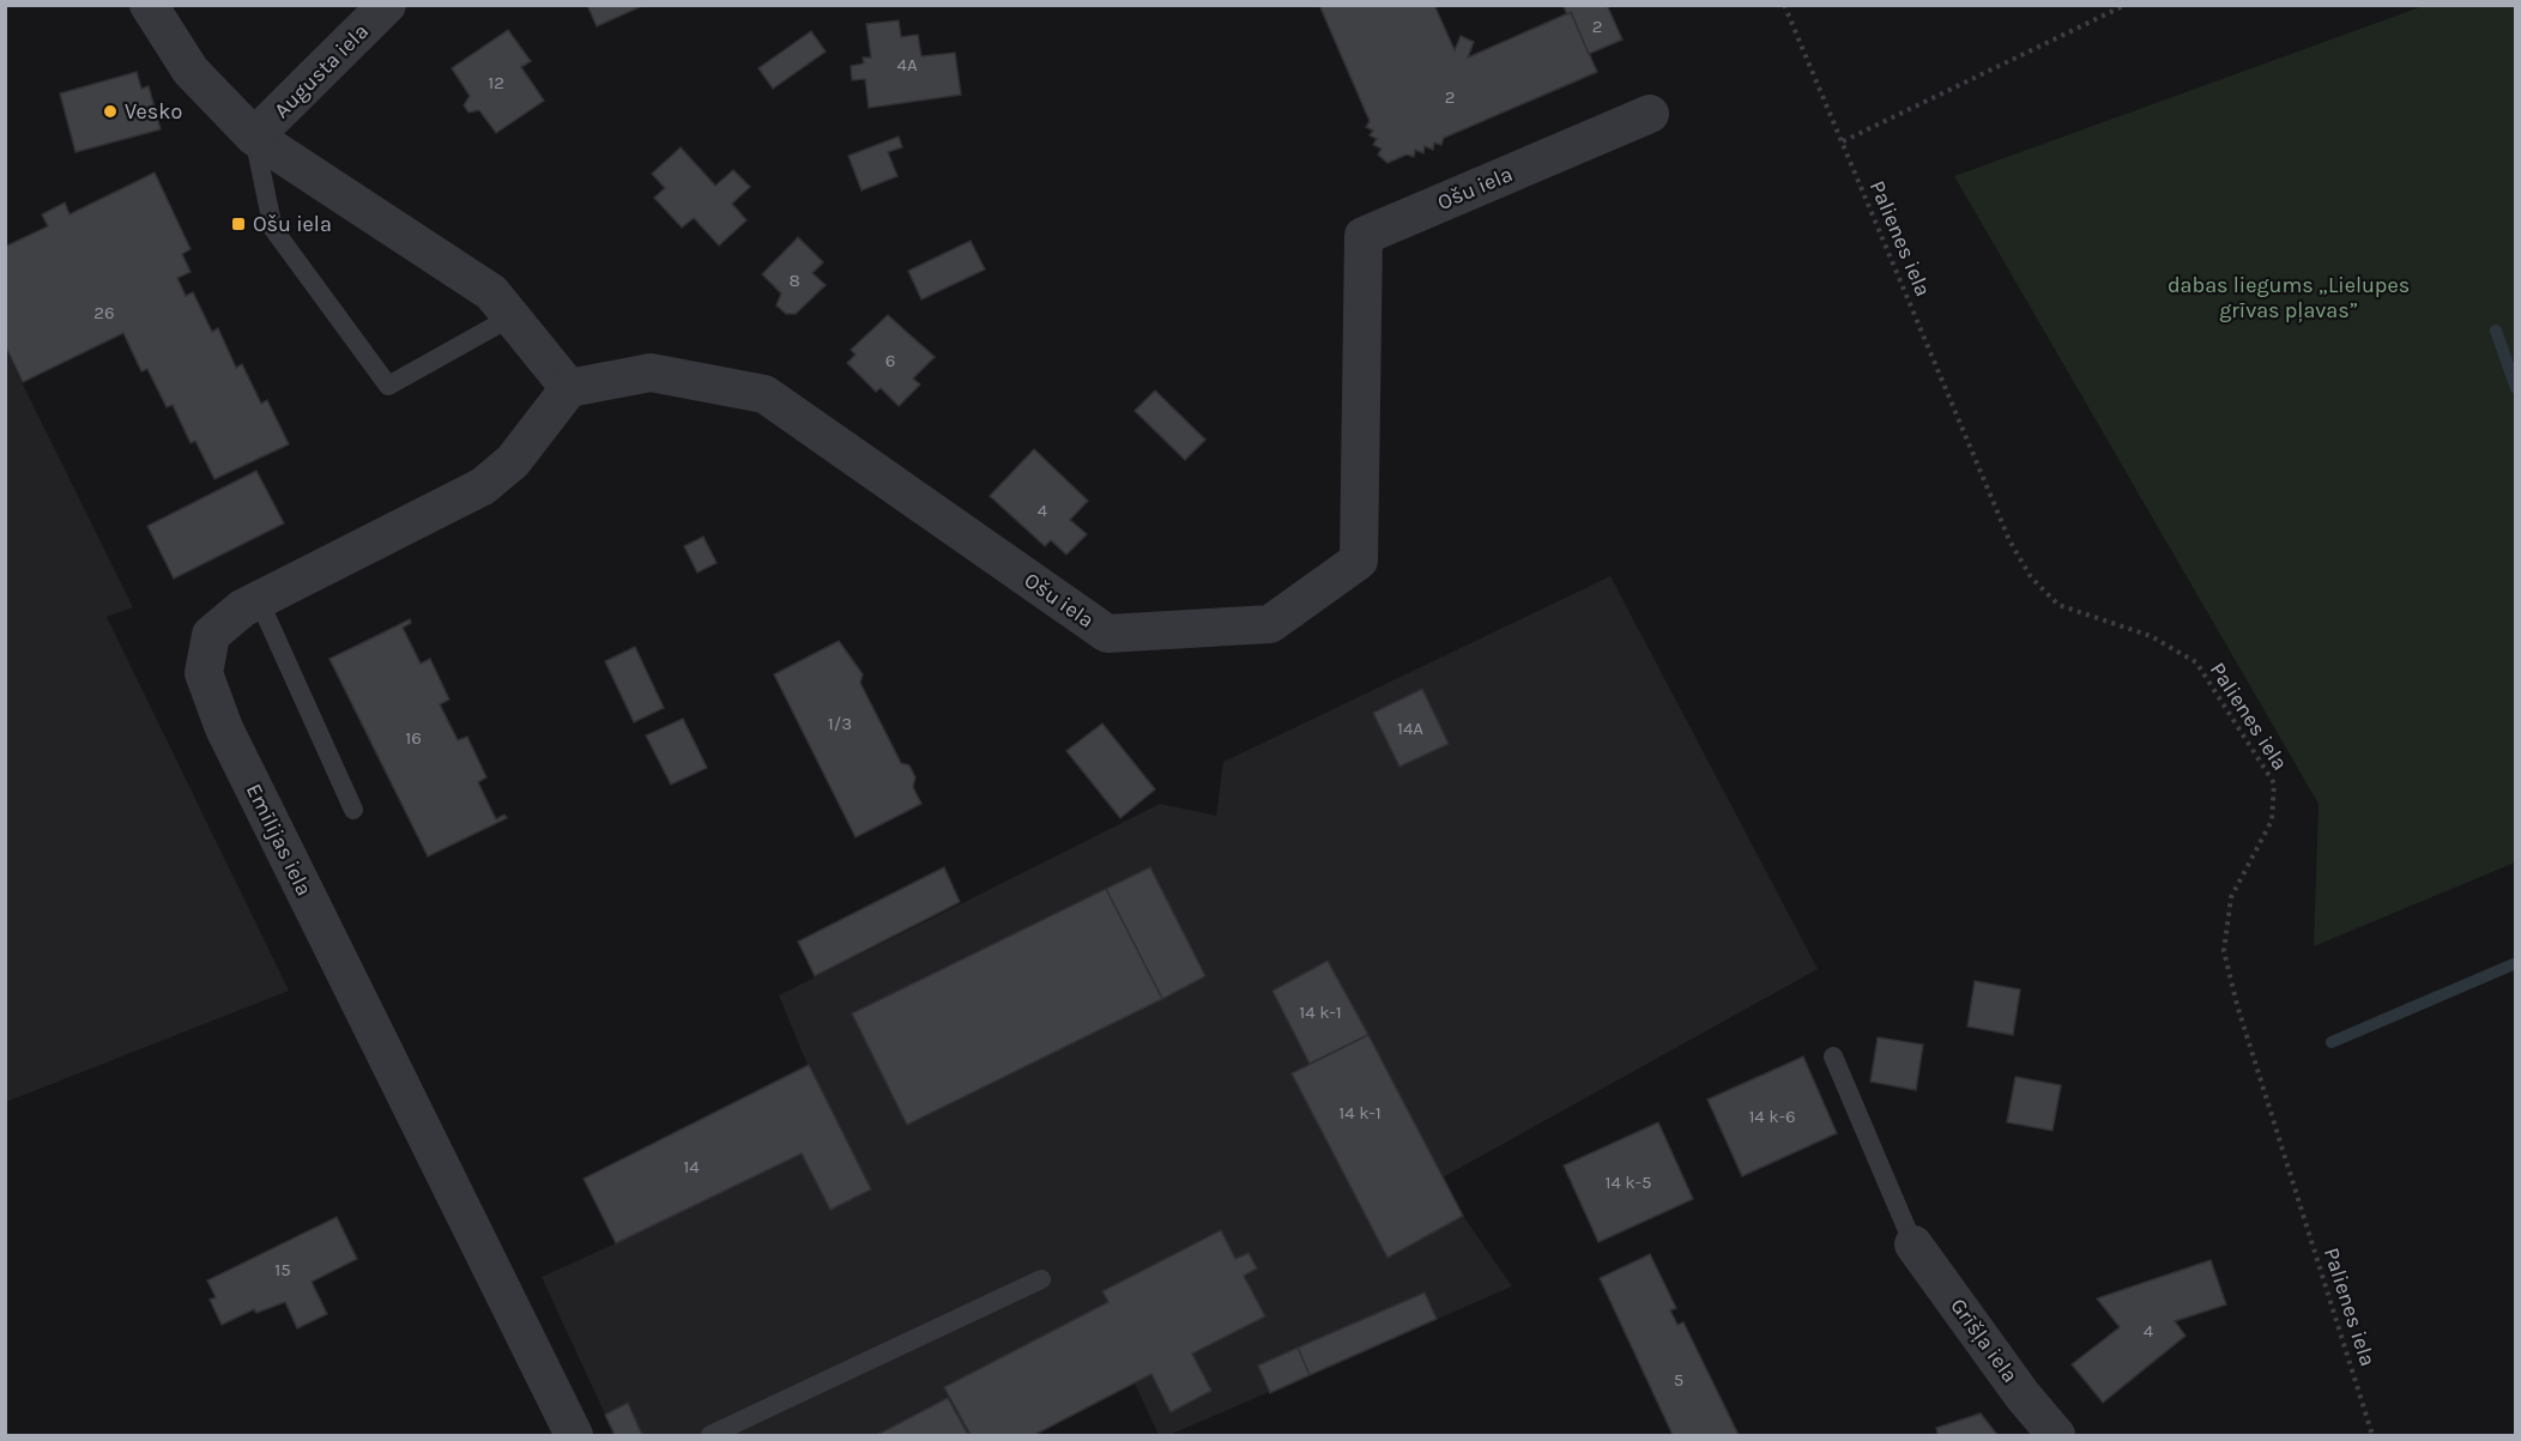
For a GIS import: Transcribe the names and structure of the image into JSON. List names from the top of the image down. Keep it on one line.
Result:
{"streets":{"street":["Augusta iela","Ošu iela","Emīlijas iela","Grīšļa iela"],"path":["Palienes iela"]},"crossings":[["Ošu iela","Emīlijas iela"]],"parks":["dabas liegums „Lielupes grīvas pļavas”"],"places":{"other":["Vesko"],"transit":["Ošu iela"]},"house_numbers":["2","4A","12","2","8","26","6","4","1/3","14A","16","14 k-1","14 k-1","14 k-6","14","14 k-5","15","4","5"]}
